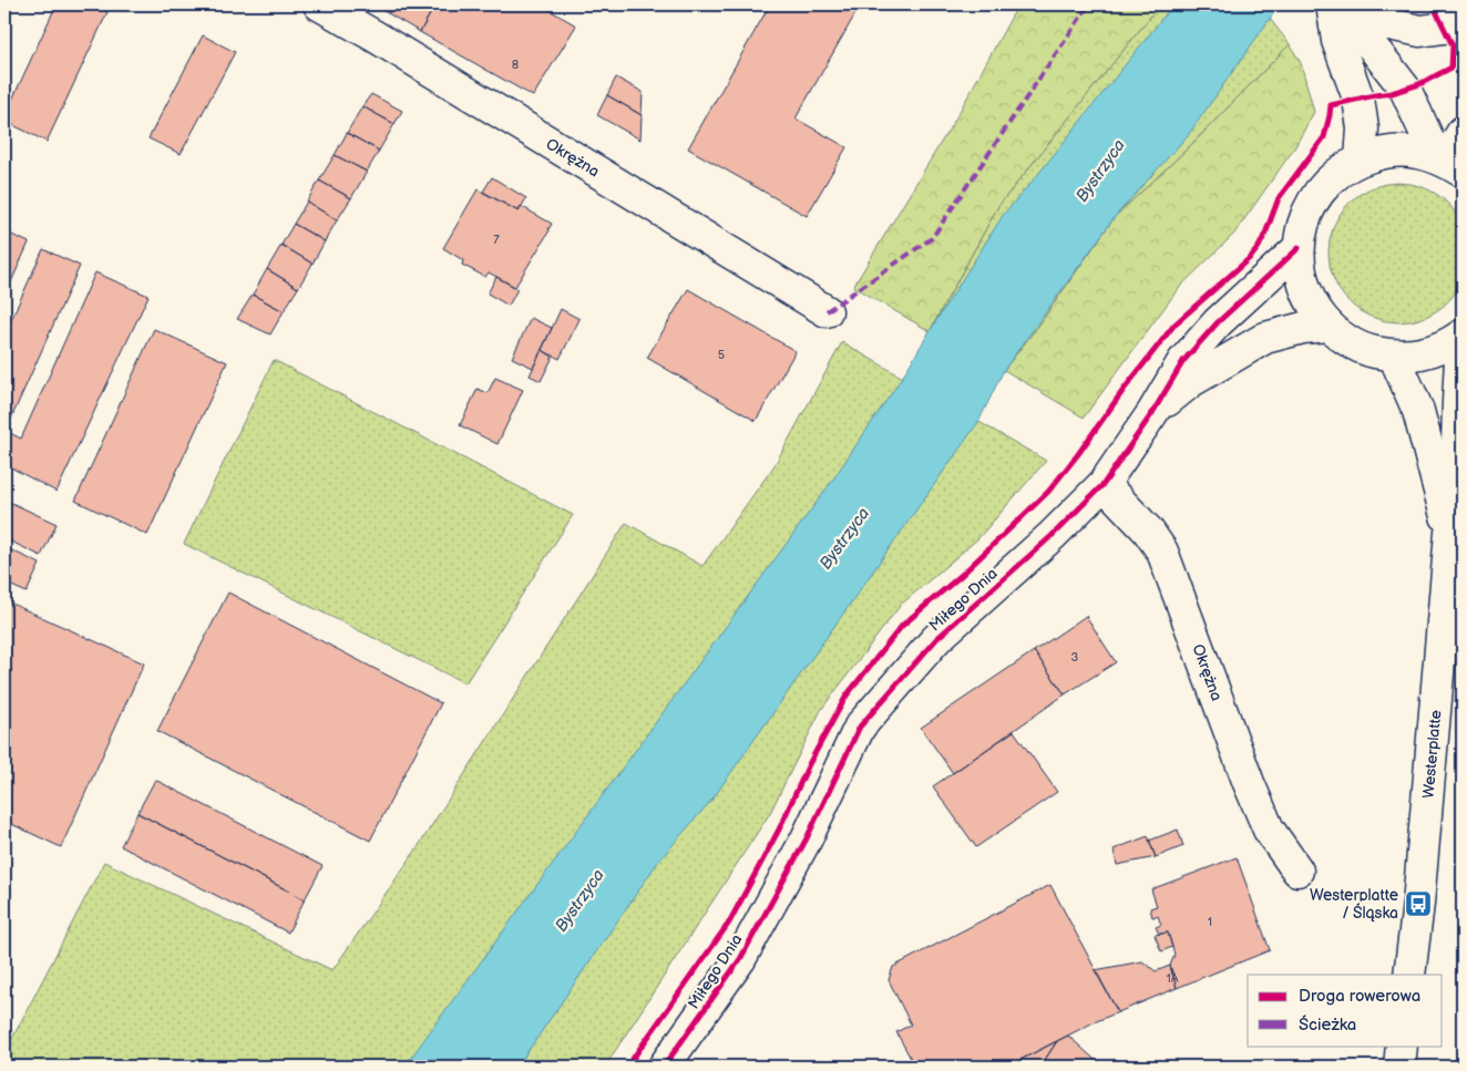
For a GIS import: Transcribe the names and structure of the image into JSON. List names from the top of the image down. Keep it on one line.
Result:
{"streets":{"street":["Okrężna","Miłego Dnia","Westerplatte"]},"crossings":[["Okrężna","Miłego Dnia"]],"water":["Bystrzyca"],"places":{"bus stop":["Westerplatte / Śląska"]},"house_numbers":["8","7","5","3","1","1A"],"legend":["Droga rowerowa","Ścieżka"]}
